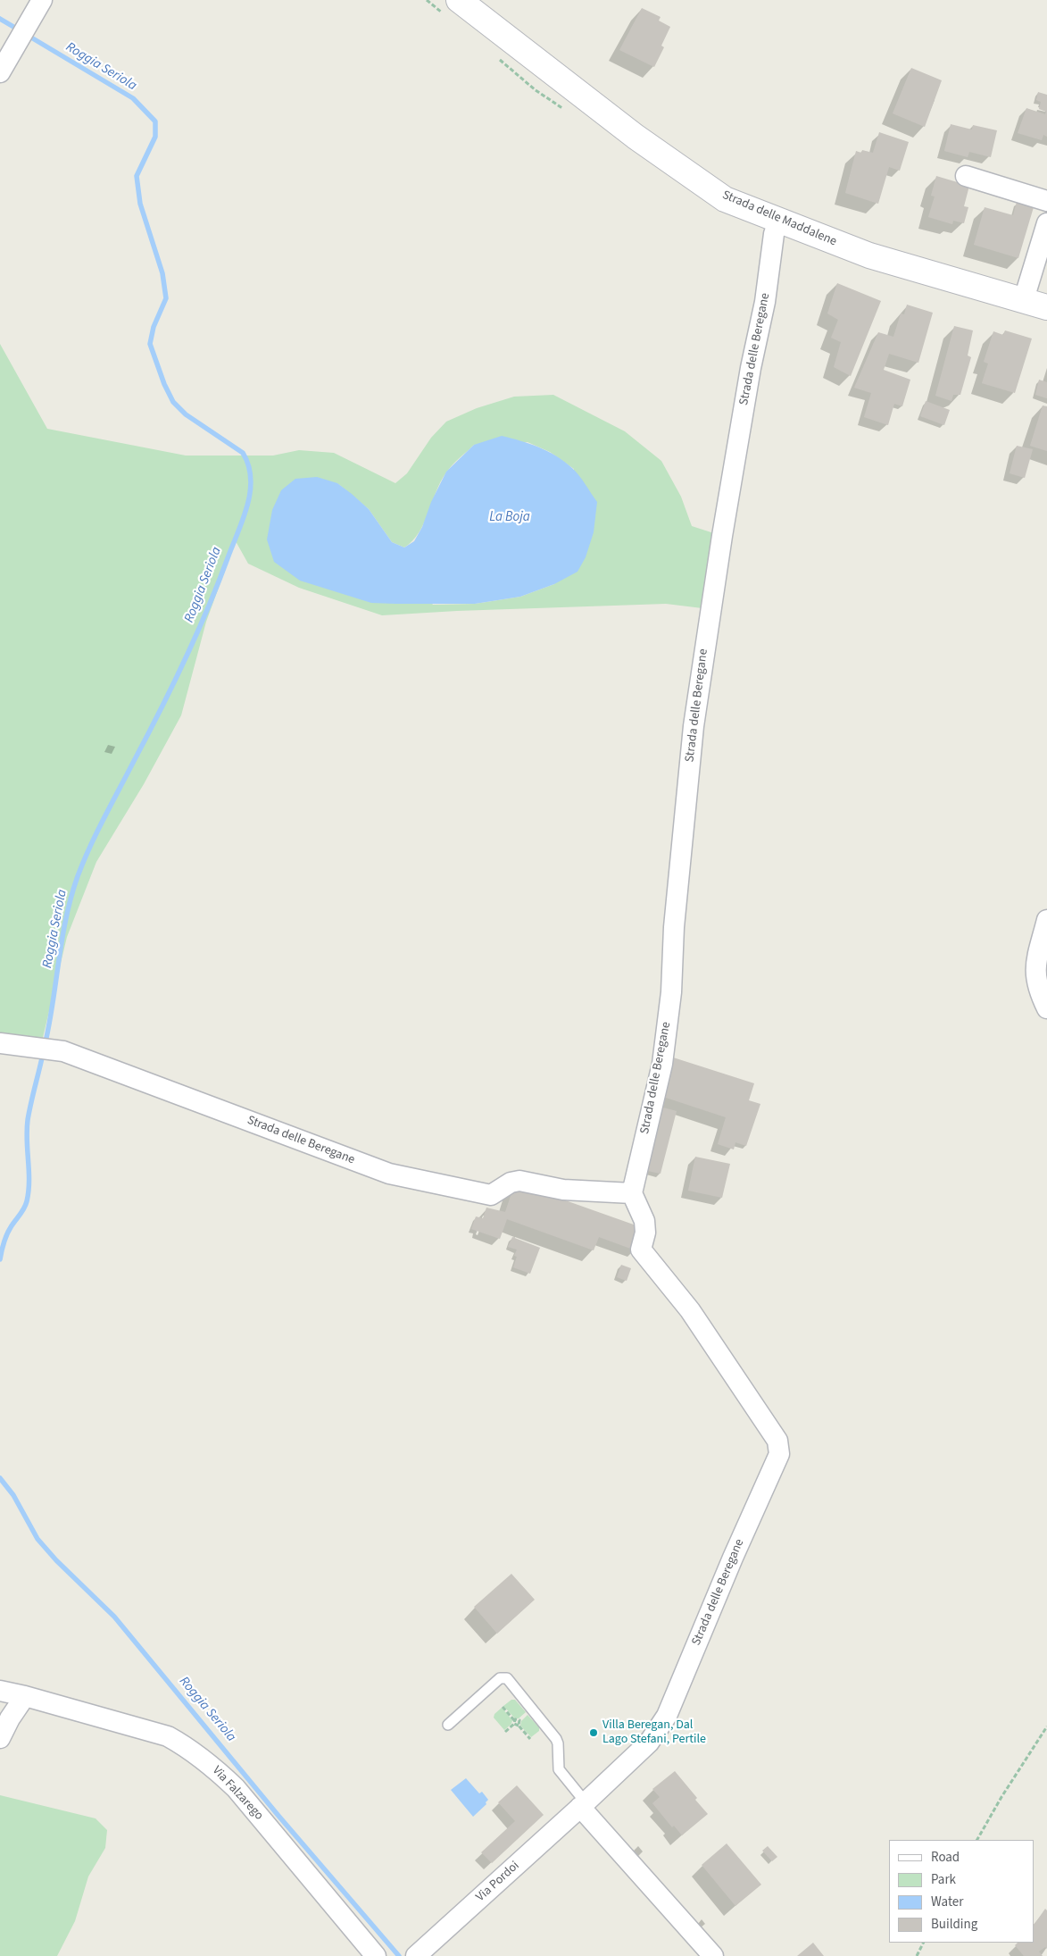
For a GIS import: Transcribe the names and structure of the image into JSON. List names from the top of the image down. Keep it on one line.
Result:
{"streets":{"street":["Strada delle Maddalene","Strada delle Beregane","Via Falzarego","Via Pordoi"]},"crossings":[["Strada delle Maddalene","Strada delle Beregane"],["Strada delle Beregane","Via Pordoi"]],"water":["Roggia Seriola","La Boja"],"places":["Villa Beregan, Dal Lago Stefani, Pertile"],"legend":["Road","Park","Water","Building"]}
